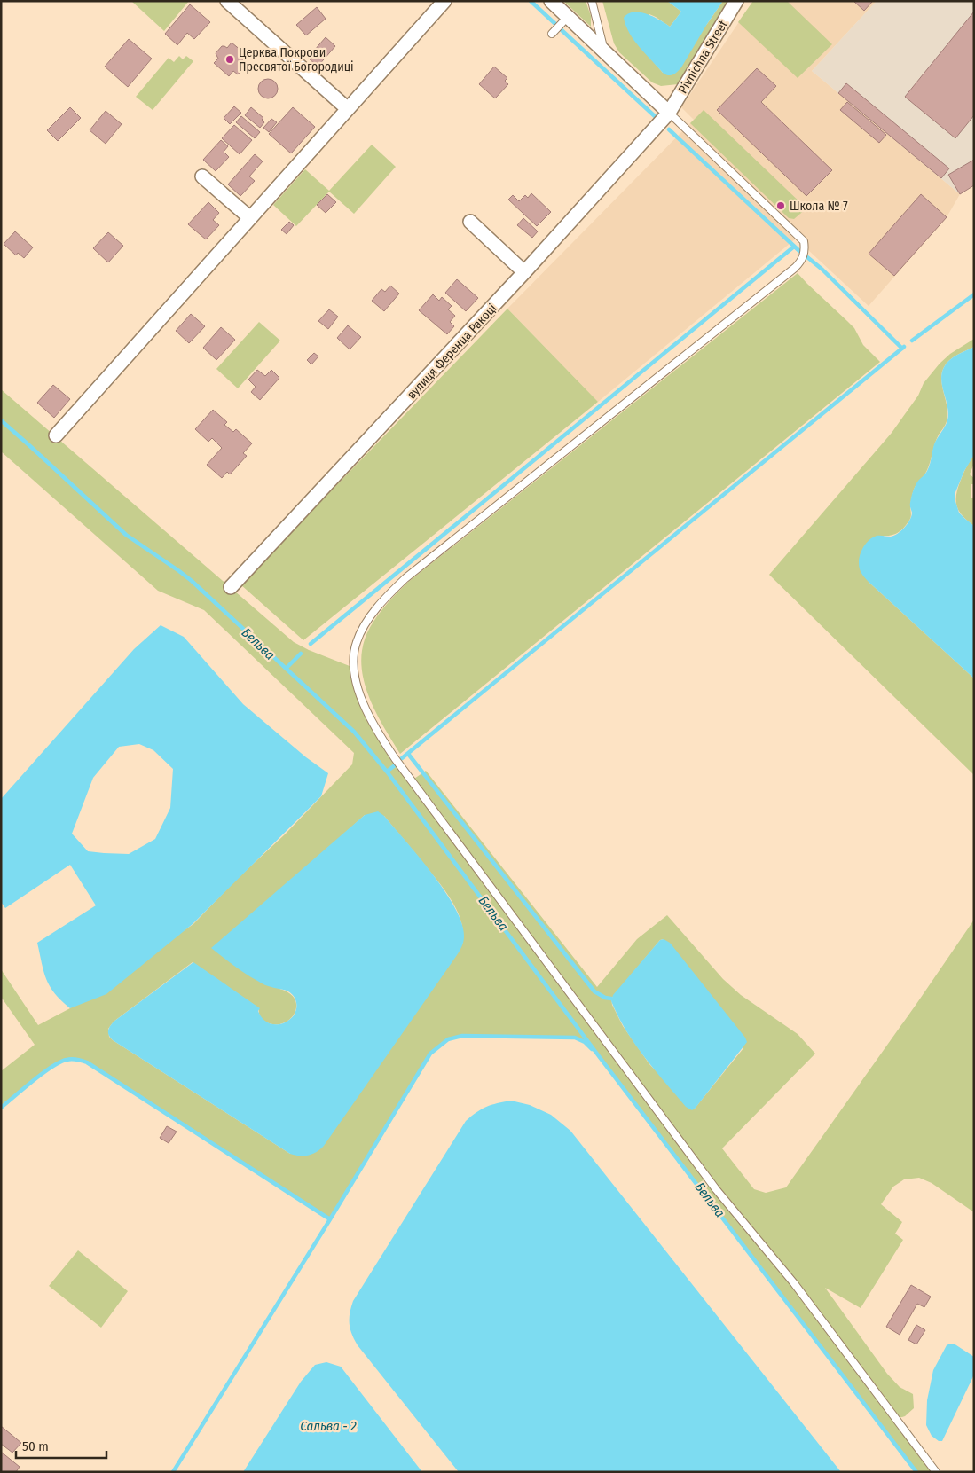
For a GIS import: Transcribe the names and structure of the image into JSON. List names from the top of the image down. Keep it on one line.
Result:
{"streets":{"street":["Pivnichna Street","вулиця Ференца Ракоці"]},"crossings":[["Pivnichna Street","вулиця Ференца Ракоці"]],"water":["Бельва","Сальва - 2"],"places":["Церква Покрови Пресвятої Богородиці","Школа № 7"],"scale_bar":"50 m"}
